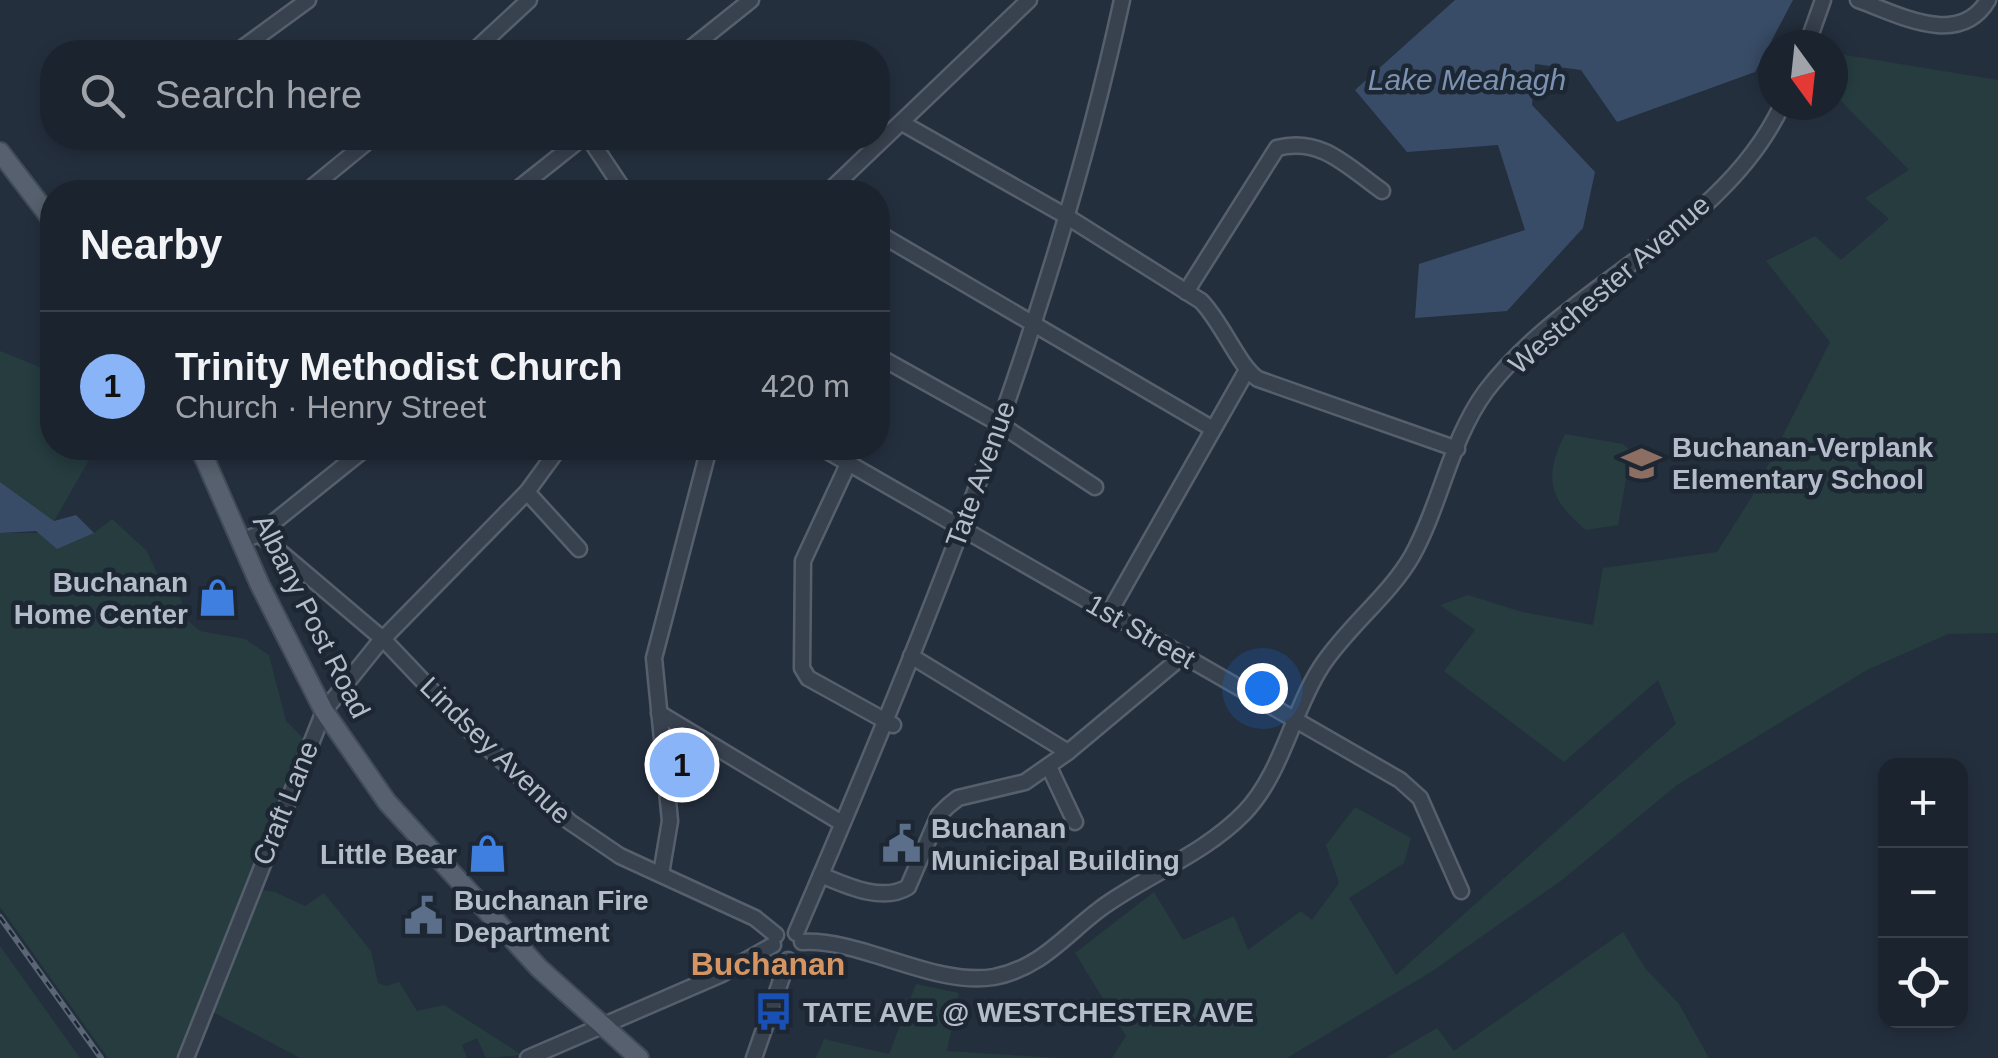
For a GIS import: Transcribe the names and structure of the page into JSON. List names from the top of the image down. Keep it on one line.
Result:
{"streets":{"main road":["Albany Post Road"],"street":["Westchester Avenue","Tate Avenue","1st Street","Lindsey Avenue","Craft Lane"]},"crossings":[["Westchester Avenue","Tate Avenue"],["Westchester Avenue","1st Street"],["Westchester Avenue","Lindsey Avenue"],["Tate Avenue","1st Street"],["Tate Avenue","Lindsey Avenue"],["Albany Post Road","Craft Lane"],["Lindsey Avenue","Craft Lane"]],"districts":["Buchanan"],"water":["Lake Meahagh"],"places":{"school or university":["Buchanan-Verplank Elementary School"],"shop":["Buchanan Home Center","Little Bear"],"public building":["Buchanan Municipal Building","Buchanan Fire Department"],"bus stop":["TATE AVE @ WESTCHESTER AVE"]},"north":"bottom","page":{"search":"Search here","heading":"Nearby","list":[{"mark":"1","name":"Trinity Methodist Church","note":"Church · Henry Street","value":"420 m"}],"pins":"1","map_buttons":["+","−"]}}
